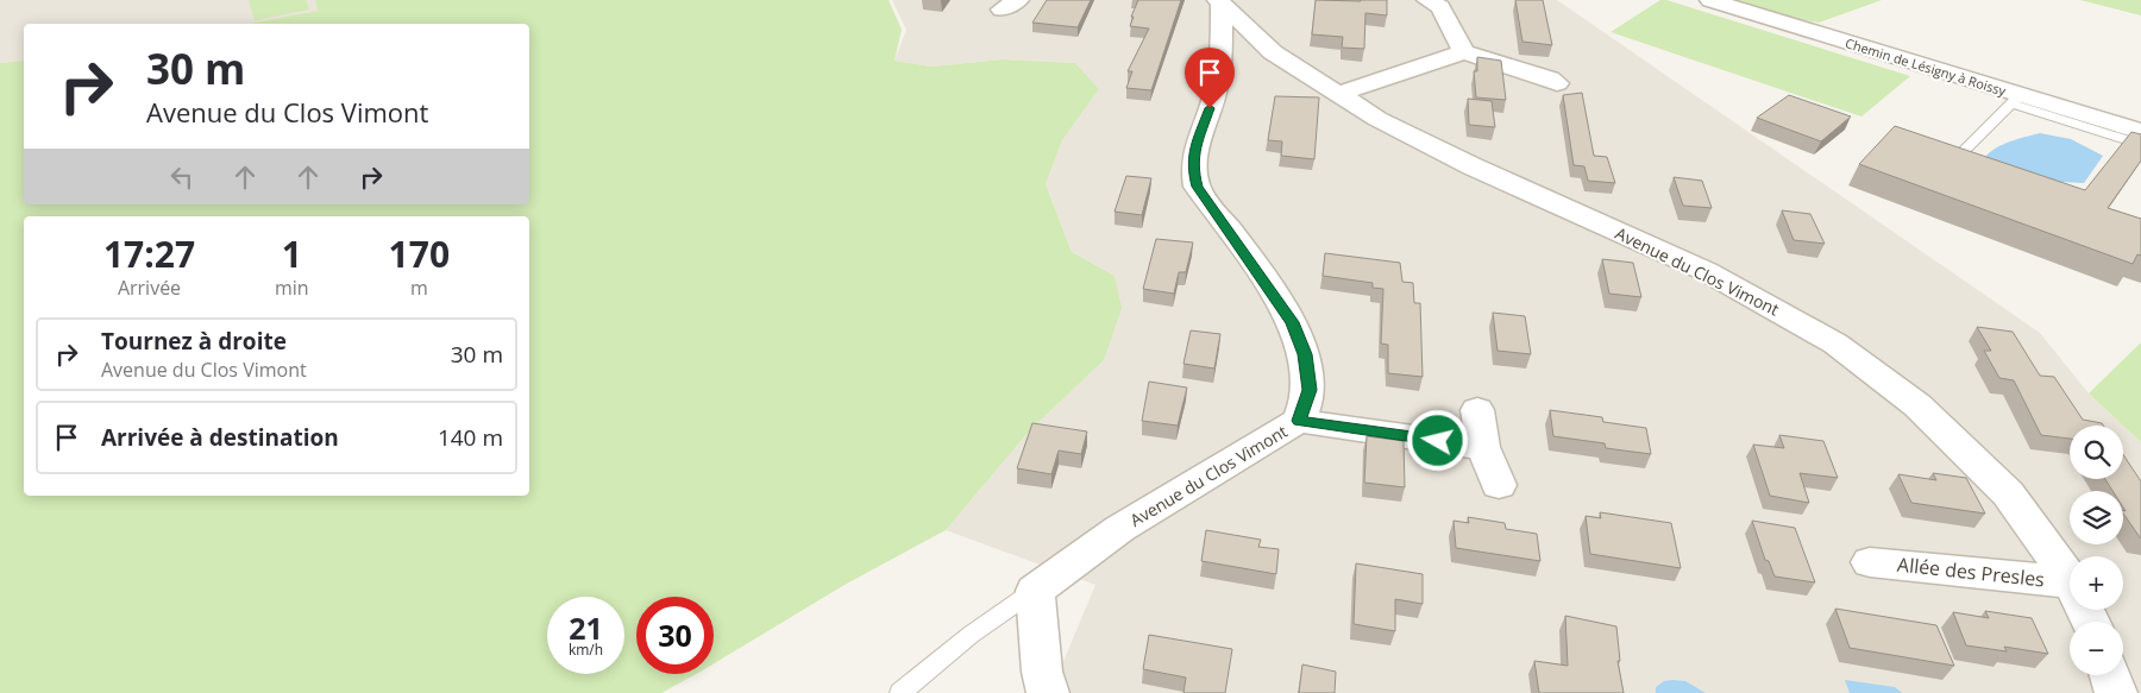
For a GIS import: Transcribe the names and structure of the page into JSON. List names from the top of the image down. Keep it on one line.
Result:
{"streets":{"street":["Chemin de Lésigny à Roissy","Avenue du Clos Vimont","Allée des Presles"]},"page":{"turn":["30 m","Avenue du Clos Vimont"],"eta":["17:27","Arrivée","1","min","170","m"],"list":[{"name":"Tournez à droite","note":"Avenue du Clos Vimont","value":"30 m"},{"name":"Arrivée à destination","value":"140 m"}],"map_buttons":["+","−"],"speed":"21 km/h","limit":"30"}}
